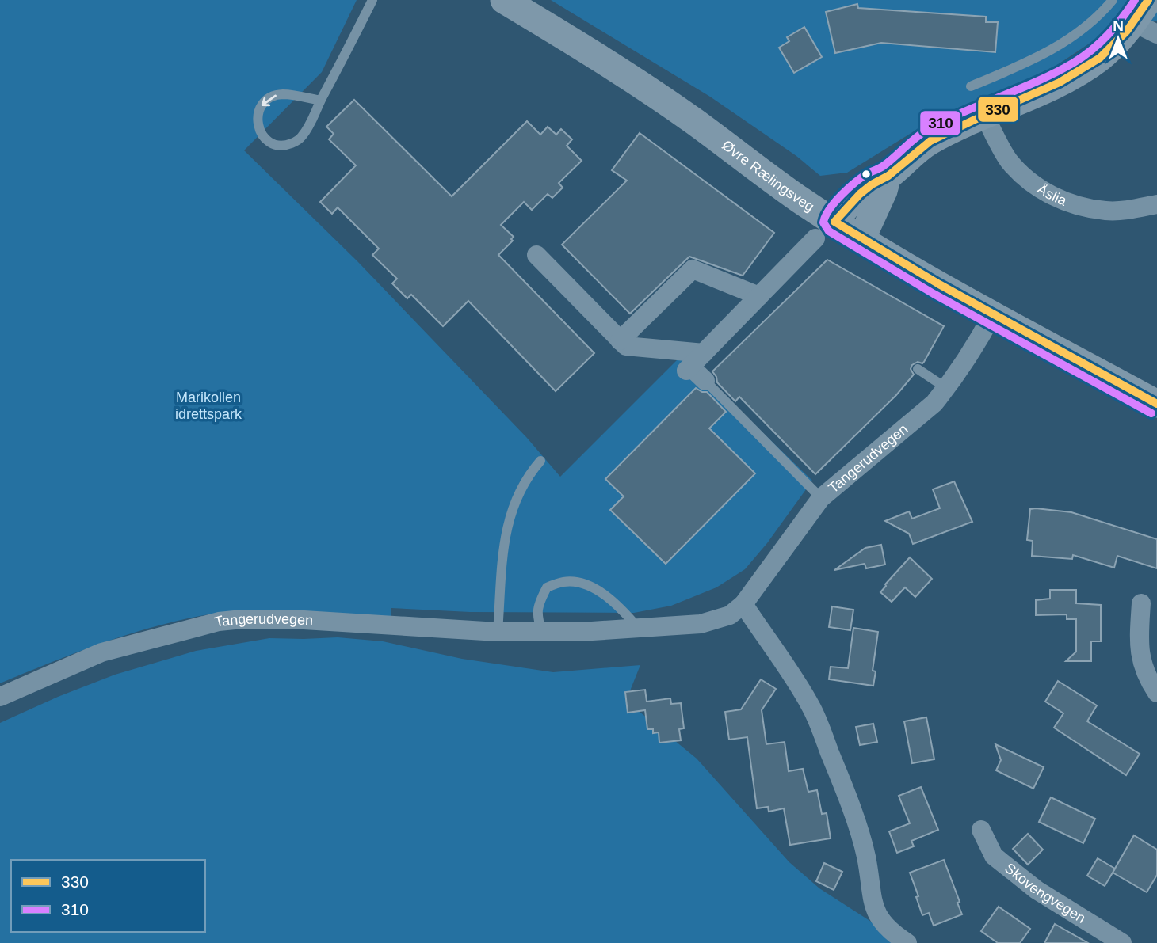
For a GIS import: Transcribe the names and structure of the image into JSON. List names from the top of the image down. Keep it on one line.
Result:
{"streets":{"main road":["Øvre Rælingsveg"],"street":["Åslia","Tangerudvegen","Skovengvegen"]},"crossings":[["Øvre Rælingsveg","Tangerudvegen"]],"parks":["Marikollen idrettspark"],"lines":["transit line 330","transit line 310"],"legend":["330","310"],"north":"top"}
